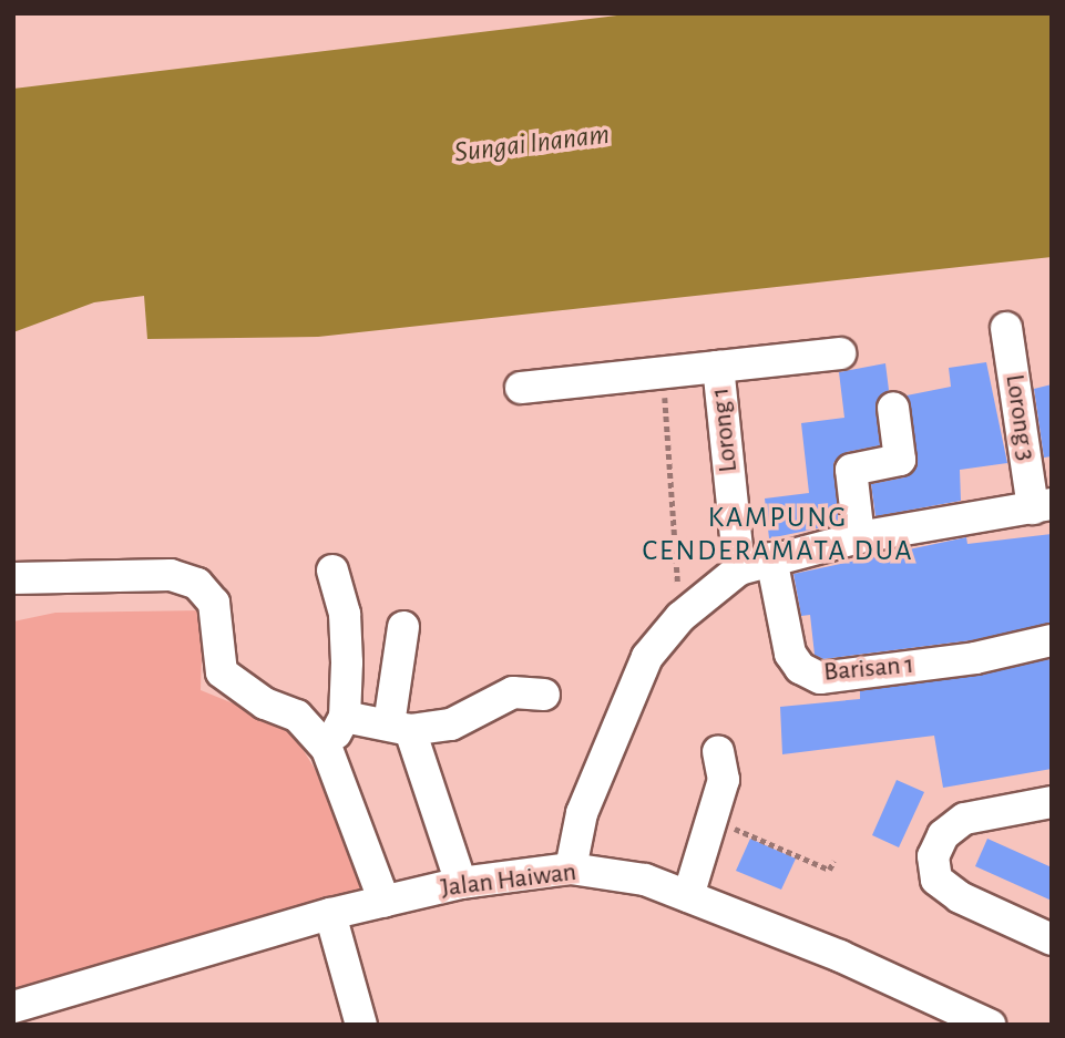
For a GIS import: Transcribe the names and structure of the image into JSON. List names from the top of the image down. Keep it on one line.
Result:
{"streets":{"street":["Lorong 3","Lorong 1","Barisan 1","Jalan Haiwan"]},"districts":["KAMPUNG CENDERAMATA DUA"],"water":["Sungai Inanam"]}
